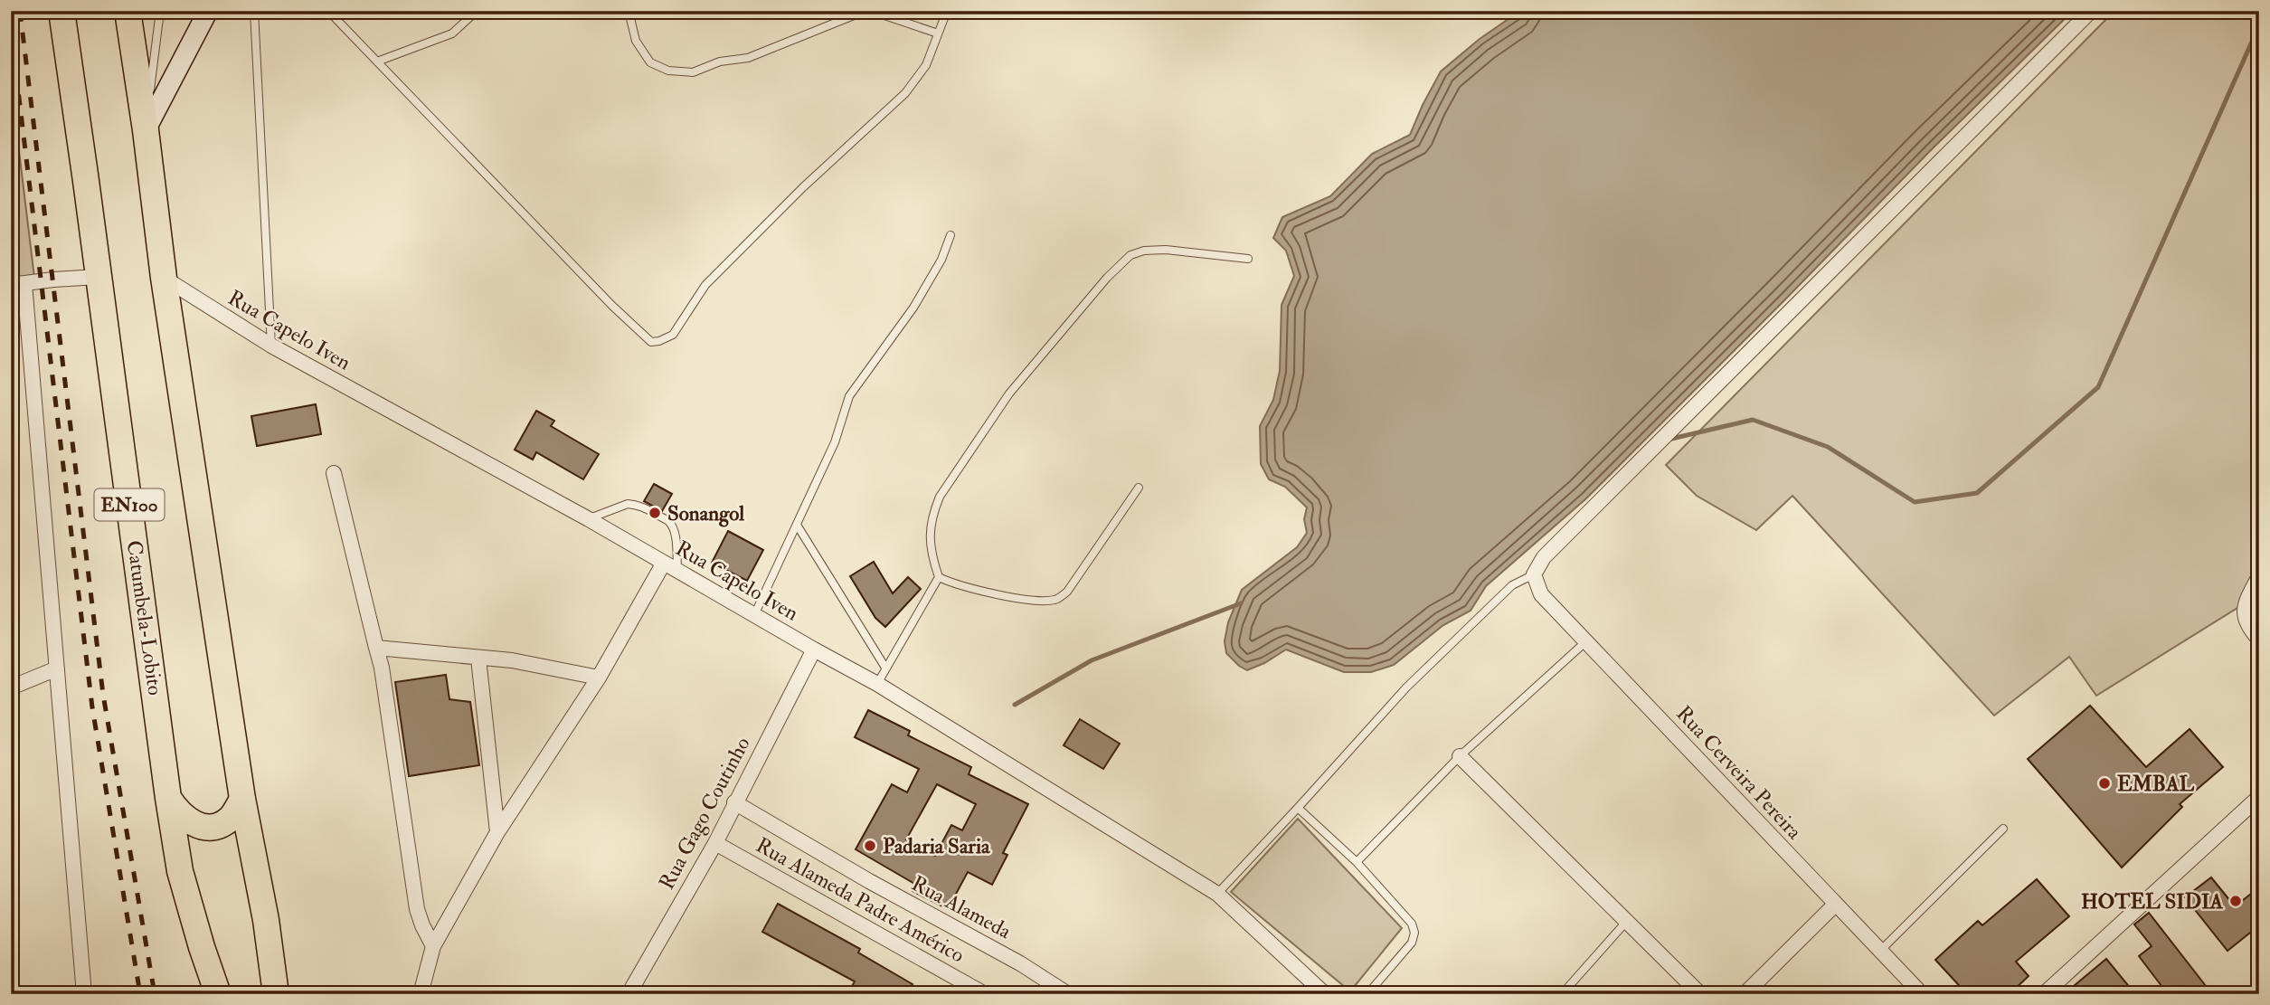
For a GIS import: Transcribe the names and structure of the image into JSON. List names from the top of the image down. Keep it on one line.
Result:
{"streets":{"highway":["EN100","Catumbela-Lobito"],"street":["Rua Capelo Iven","Rua Cerveira Pereira","Rua Gago Coutinho","Rua Alameda Padre Américo","Rua Alameda"]},"crossings":[["Rua Capelo Iven","Rua Gago Coutinho"],["Rua Gago Coutinho","Rua Alameda Padre Américo"],["Rua Gago Coutinho","Rua Alameda"]],"places":["Sonangol","EMBAL","Padaria Saria","HOTEL SIDIA"]}
